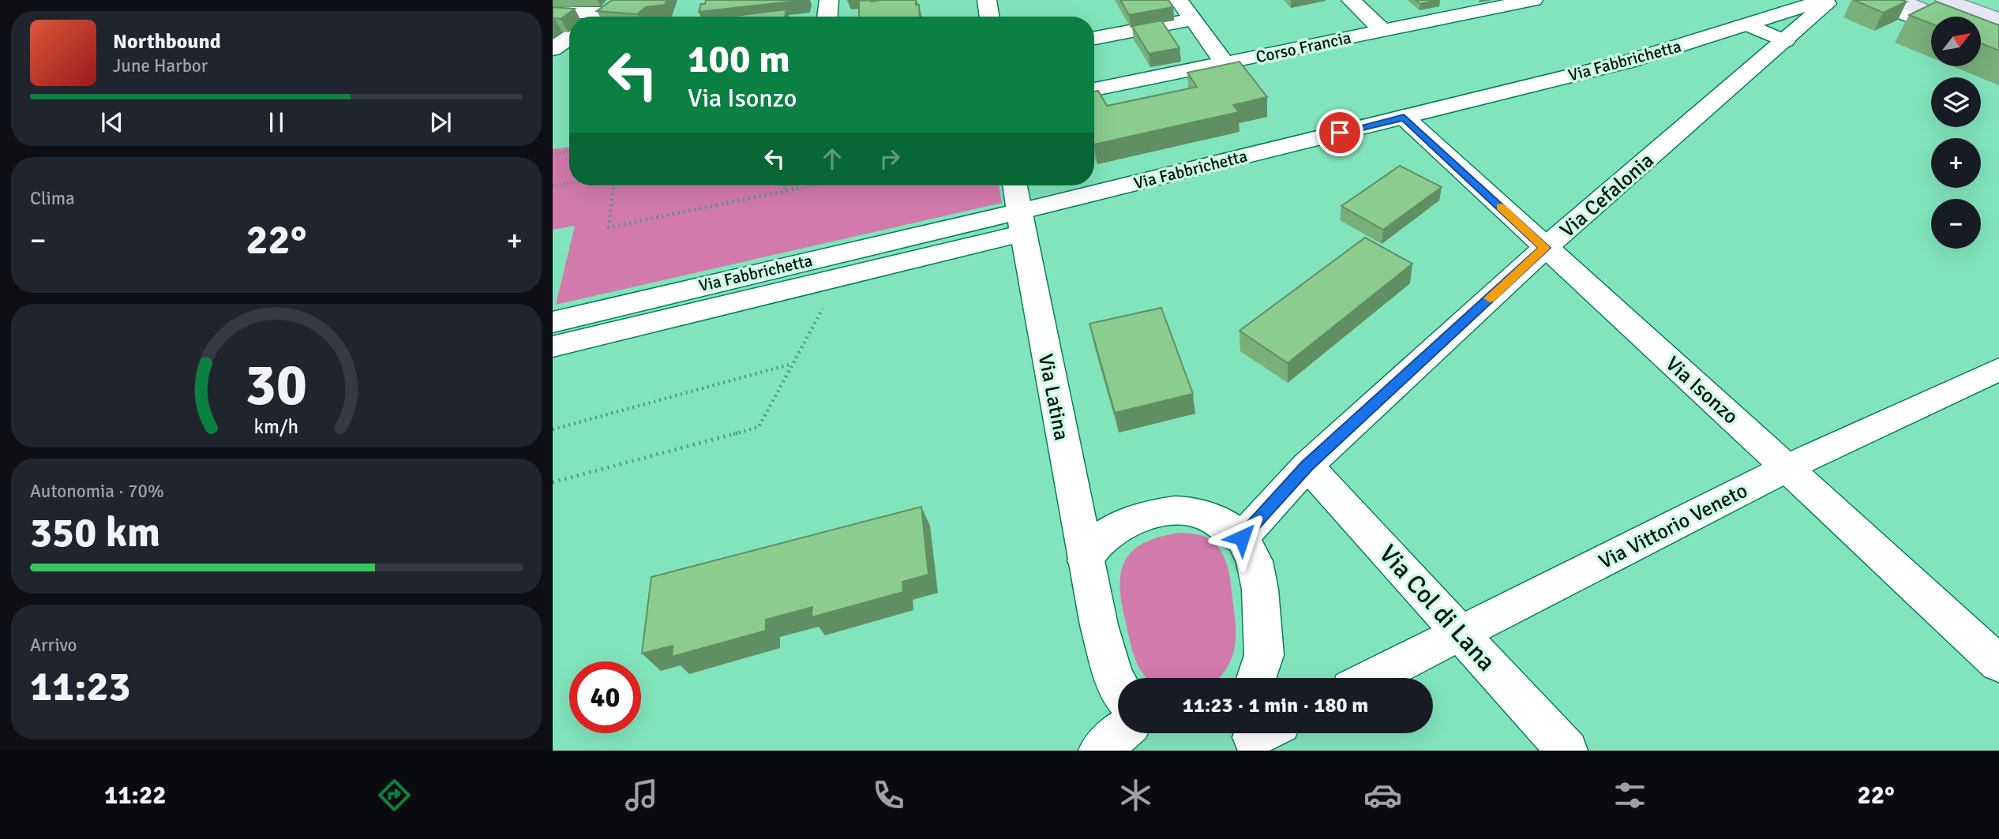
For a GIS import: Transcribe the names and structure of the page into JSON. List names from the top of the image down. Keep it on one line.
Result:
{"streets":{"street":["Corso Francia","Via Fabbrichetta","Via Cefalonia","Via Isonzo","Via Latina","Via Vittorio Veneto","Via Col di Lana"]},"crossings":[["Via Fabbrichetta","Via Isonzo"],["Via Fabbrichetta","Via Latina"],["Via Cefalonia","Via Isonzo"],["Via Cefalonia","Via Col di Lana"],["Via Isonzo","Via Vittorio Veneto"],["Via Vittorio Veneto","Via Col di Lana"]],"north":"top right","page":{"map_buttons":["+","−"],"turn":["100 m","Via Isonzo"],"song":["Northbound","June Harbor"],"tile":["Clima",["Autonomia · 70%","350 km"],["Arrivo","11:23"]],"heat":["−","22°","+"],"limit":"40","trip":"11:23 · 1 min · 180 m","tabs":["11:22","22°"],"gauge":["30","km/h"]}}
